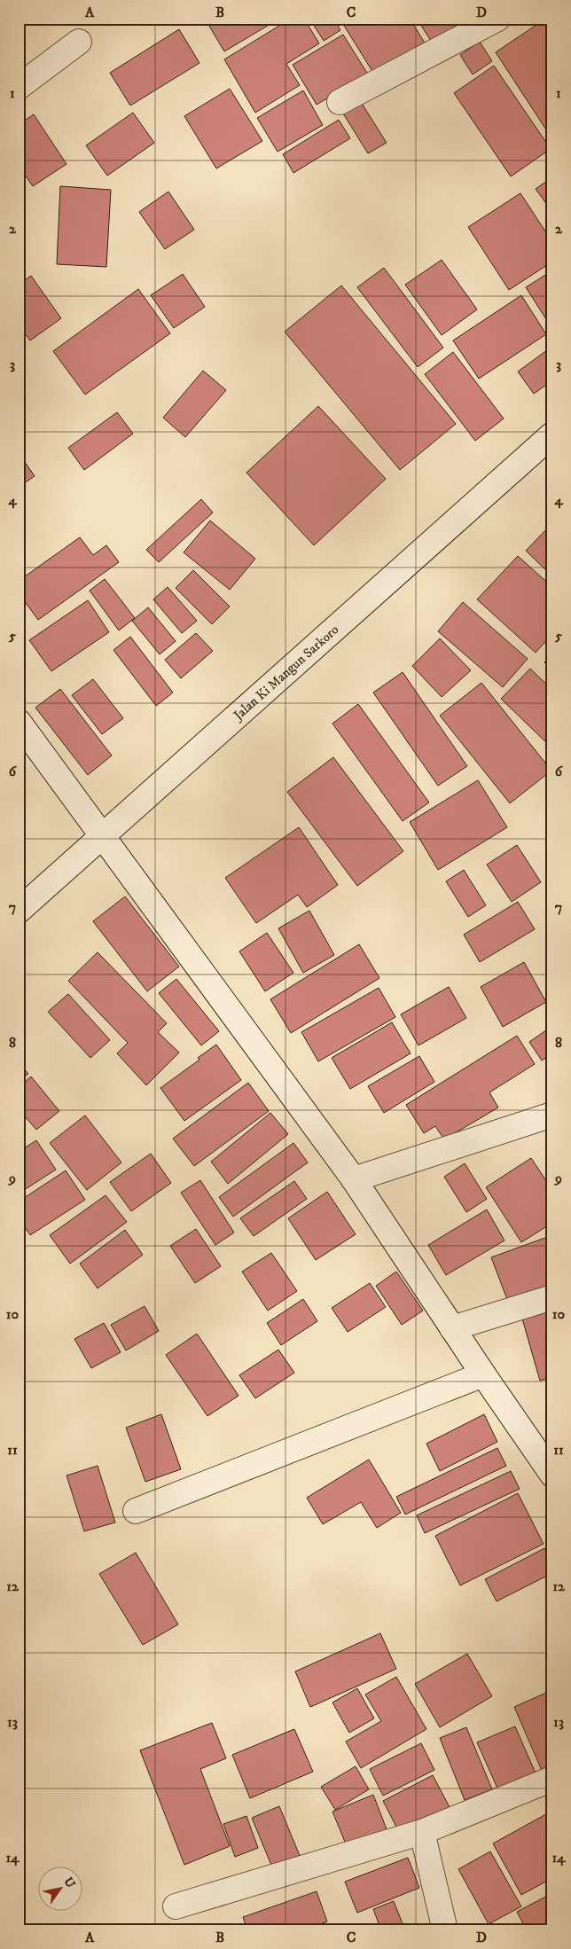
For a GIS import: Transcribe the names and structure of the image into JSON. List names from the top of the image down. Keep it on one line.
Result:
{"streets":{"street":["Jalan Ki Mangun Sarkoro"]},"north":"top right","grid":{"columns":["A","B","C","D"],"rows":["1","2","3","4","5","6","7","8","9","10","11","12","13","14"]}}
